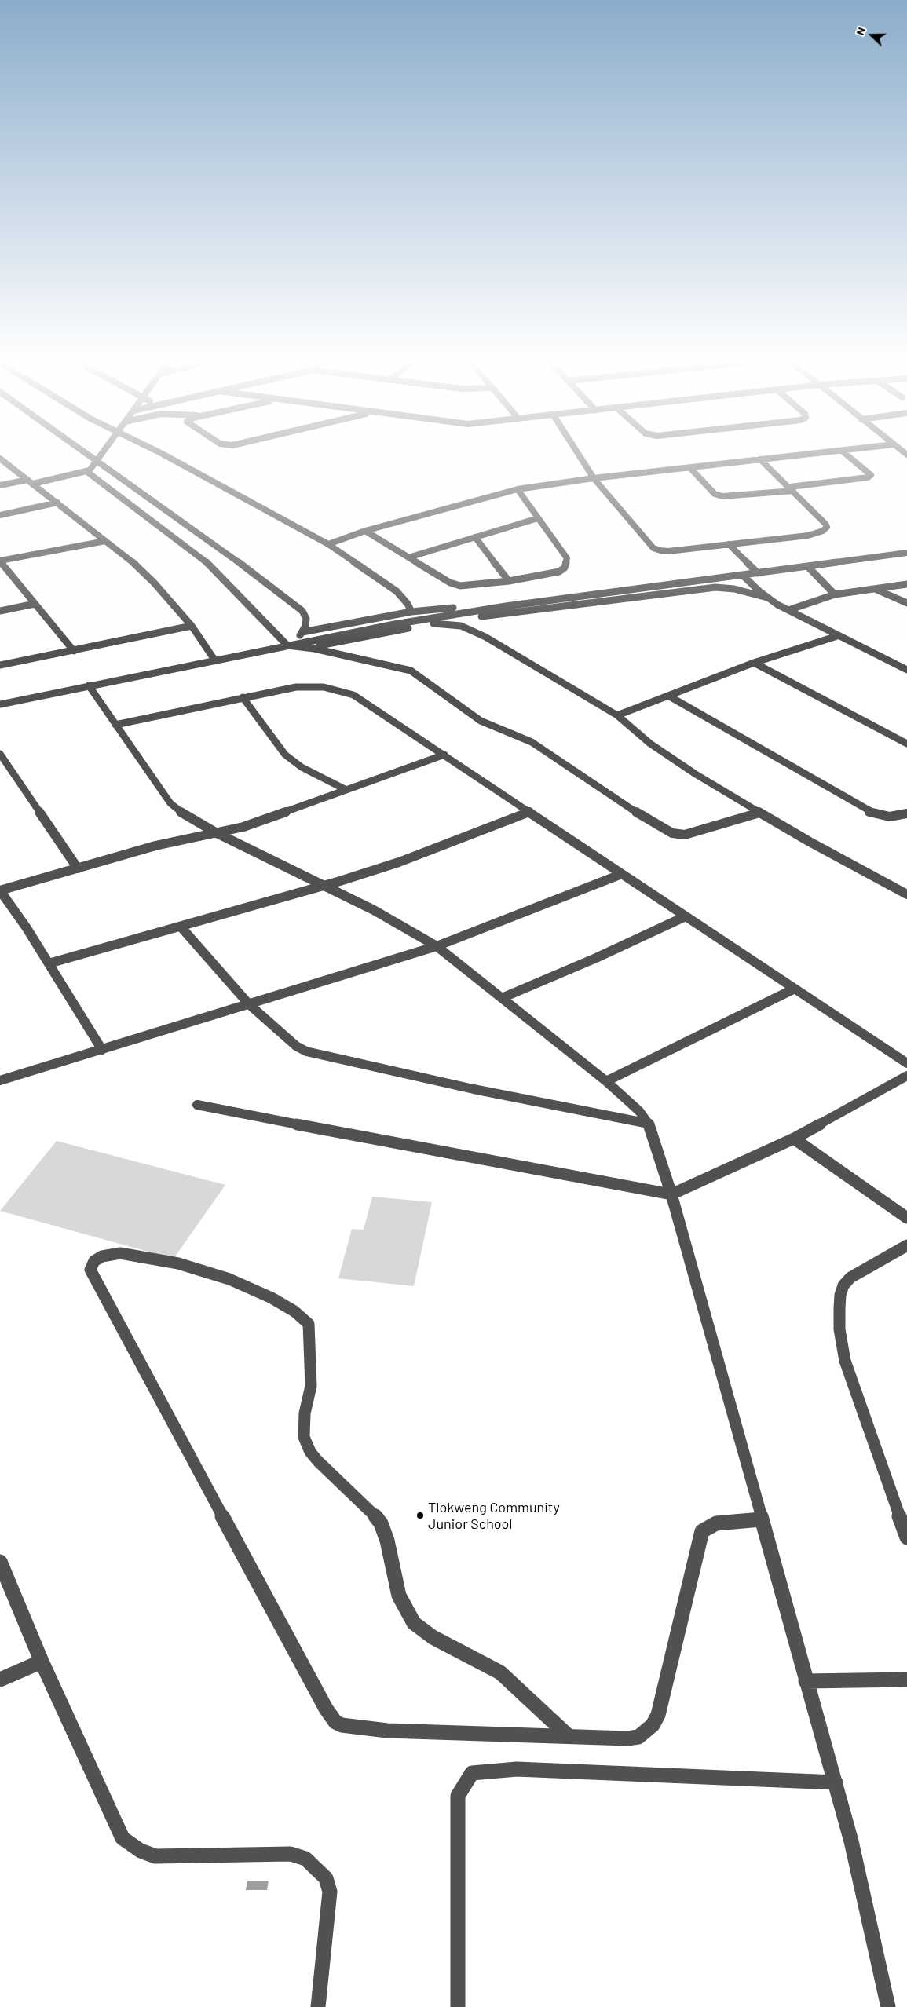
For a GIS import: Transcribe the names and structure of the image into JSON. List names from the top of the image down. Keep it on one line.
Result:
{"places":["Tlokweng Community Junior School"],"north":"left"}
